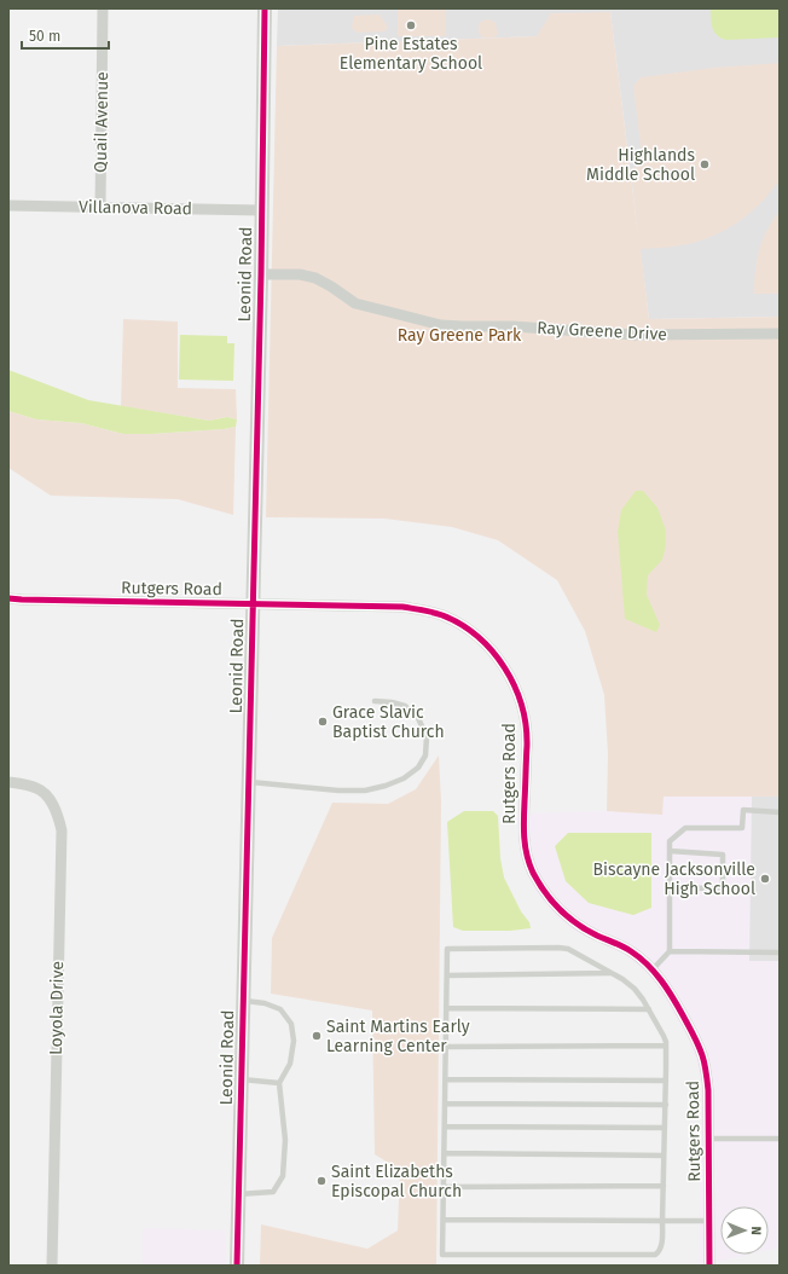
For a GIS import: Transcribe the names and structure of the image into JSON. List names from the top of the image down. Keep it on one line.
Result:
{"streets":{"street":["Quail Avenue","Villanova Road","Leonid Road","Ray Greene Drive","Rutgers Road","Loyola Drive"]},"crossings":[["Quail Avenue","Villanova Road"],["Villanova Road","Leonid Road"],["Leonid Road","Ray Greene Drive"],["Leonid Road","Rutgers Road"]],"parks":["Ray Greene Park"],"places":["Pine Estates Elementary School","Highlands Middle School","Grace Slavic Baptist Church","Biscayne Jacksonville High School","Saint Martins Early Learning Center","Saint Elizabeths Episcopal Church"],"scale_bar":"50 m","north":"right"}
